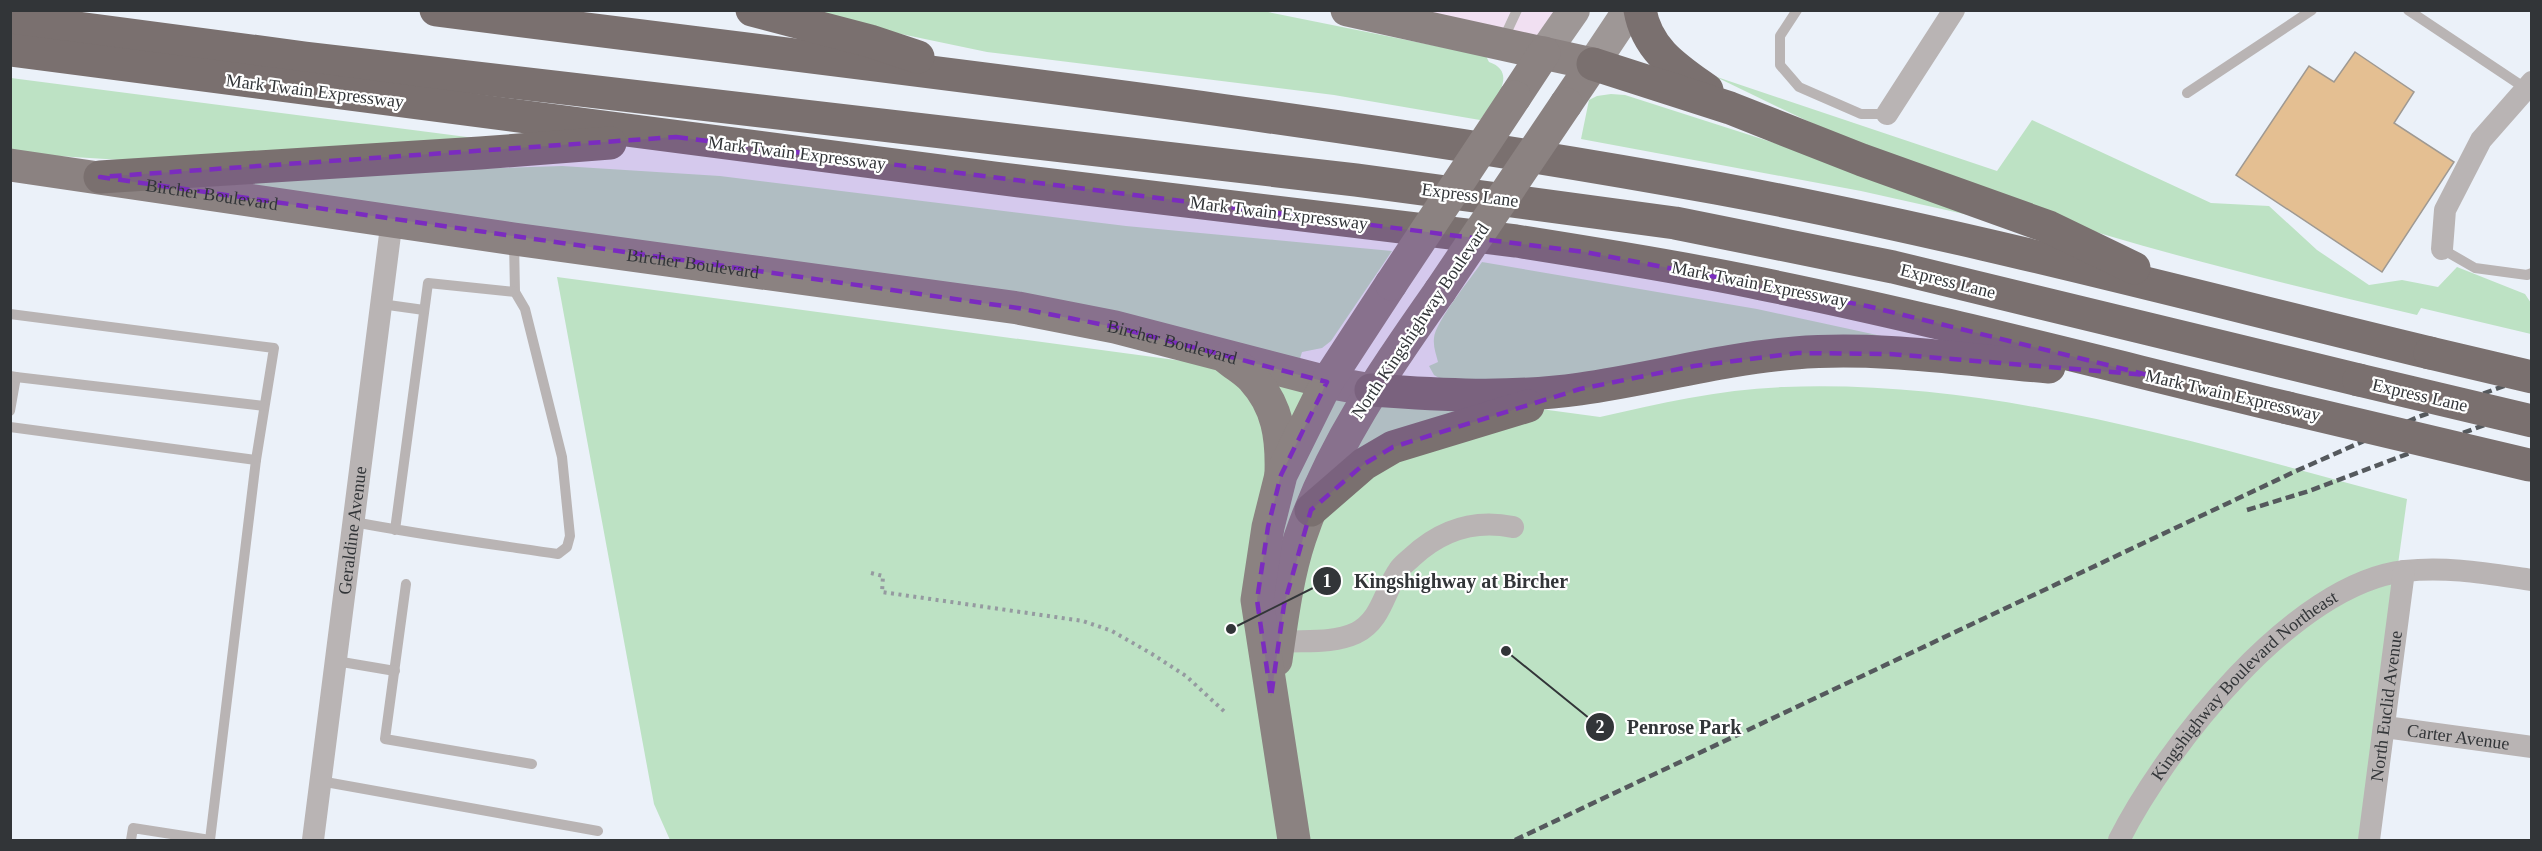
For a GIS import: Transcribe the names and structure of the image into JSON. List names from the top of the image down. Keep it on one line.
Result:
{"streets":{"highway":["Mark Twain Expressway","Express Lane"],"main road":["Bircher Boulevard","North Kingshighway Boulevard"],"street":["Geraldine Avenue","Kingshighway Boulevard Northeast","North Euclid Avenue","Carter Avenue"]},"crossings":[["Bircher Boulevard","North Kingshighway Boulevard"],["Bircher Boulevard","Geraldine Avenue"],["Kingshighway Boulevard Northeast","North Euclid Avenue"],["North Euclid Avenue","Carter Avenue"]],"places":["Kingshighway at Bircher","Penrose Park"]}
